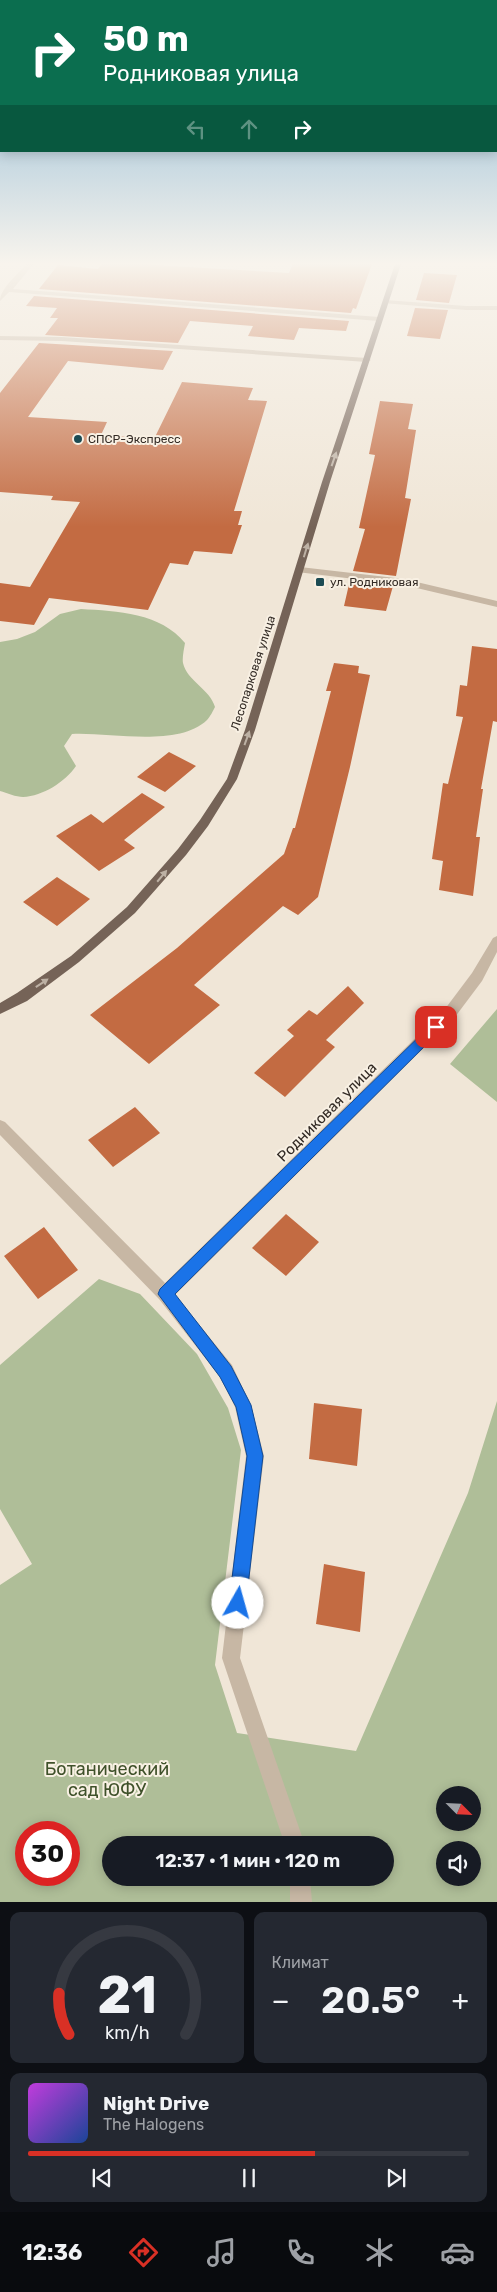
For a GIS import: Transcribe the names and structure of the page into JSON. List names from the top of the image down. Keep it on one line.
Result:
{"streets":{"main road":["Лесопарковая улица"],"street":["Родниковая улица"]},"one_way":["Лесопарковая улица"],"parks":["Ботанический сад ЮФУ"],"places":{"other":["СПСР-Экспресс"],"transit":["ул. Родниковая"]},"north":"bottom right","page":{"turn":["50 m","Родниковая улица"],"limit":"30","trip":"12:37 · 1 мин · 120 m","tile":"Климат","heat":["−","20.5°","+"],"song":["Night Drive","The Halogens"],"tabs":"12:36","gauge":["21","km/h"]}}
